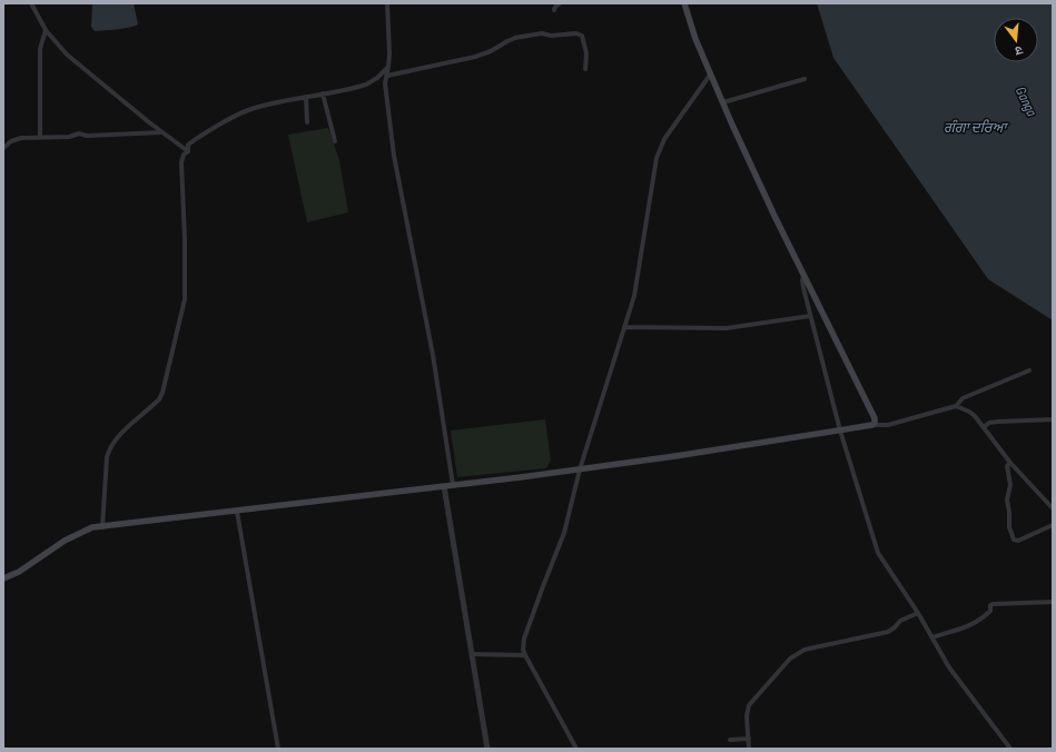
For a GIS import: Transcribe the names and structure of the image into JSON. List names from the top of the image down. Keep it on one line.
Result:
{"water":["Ganga","ਗੰਗਾ ਦਰਿਆ"],"north":"bottom"}
